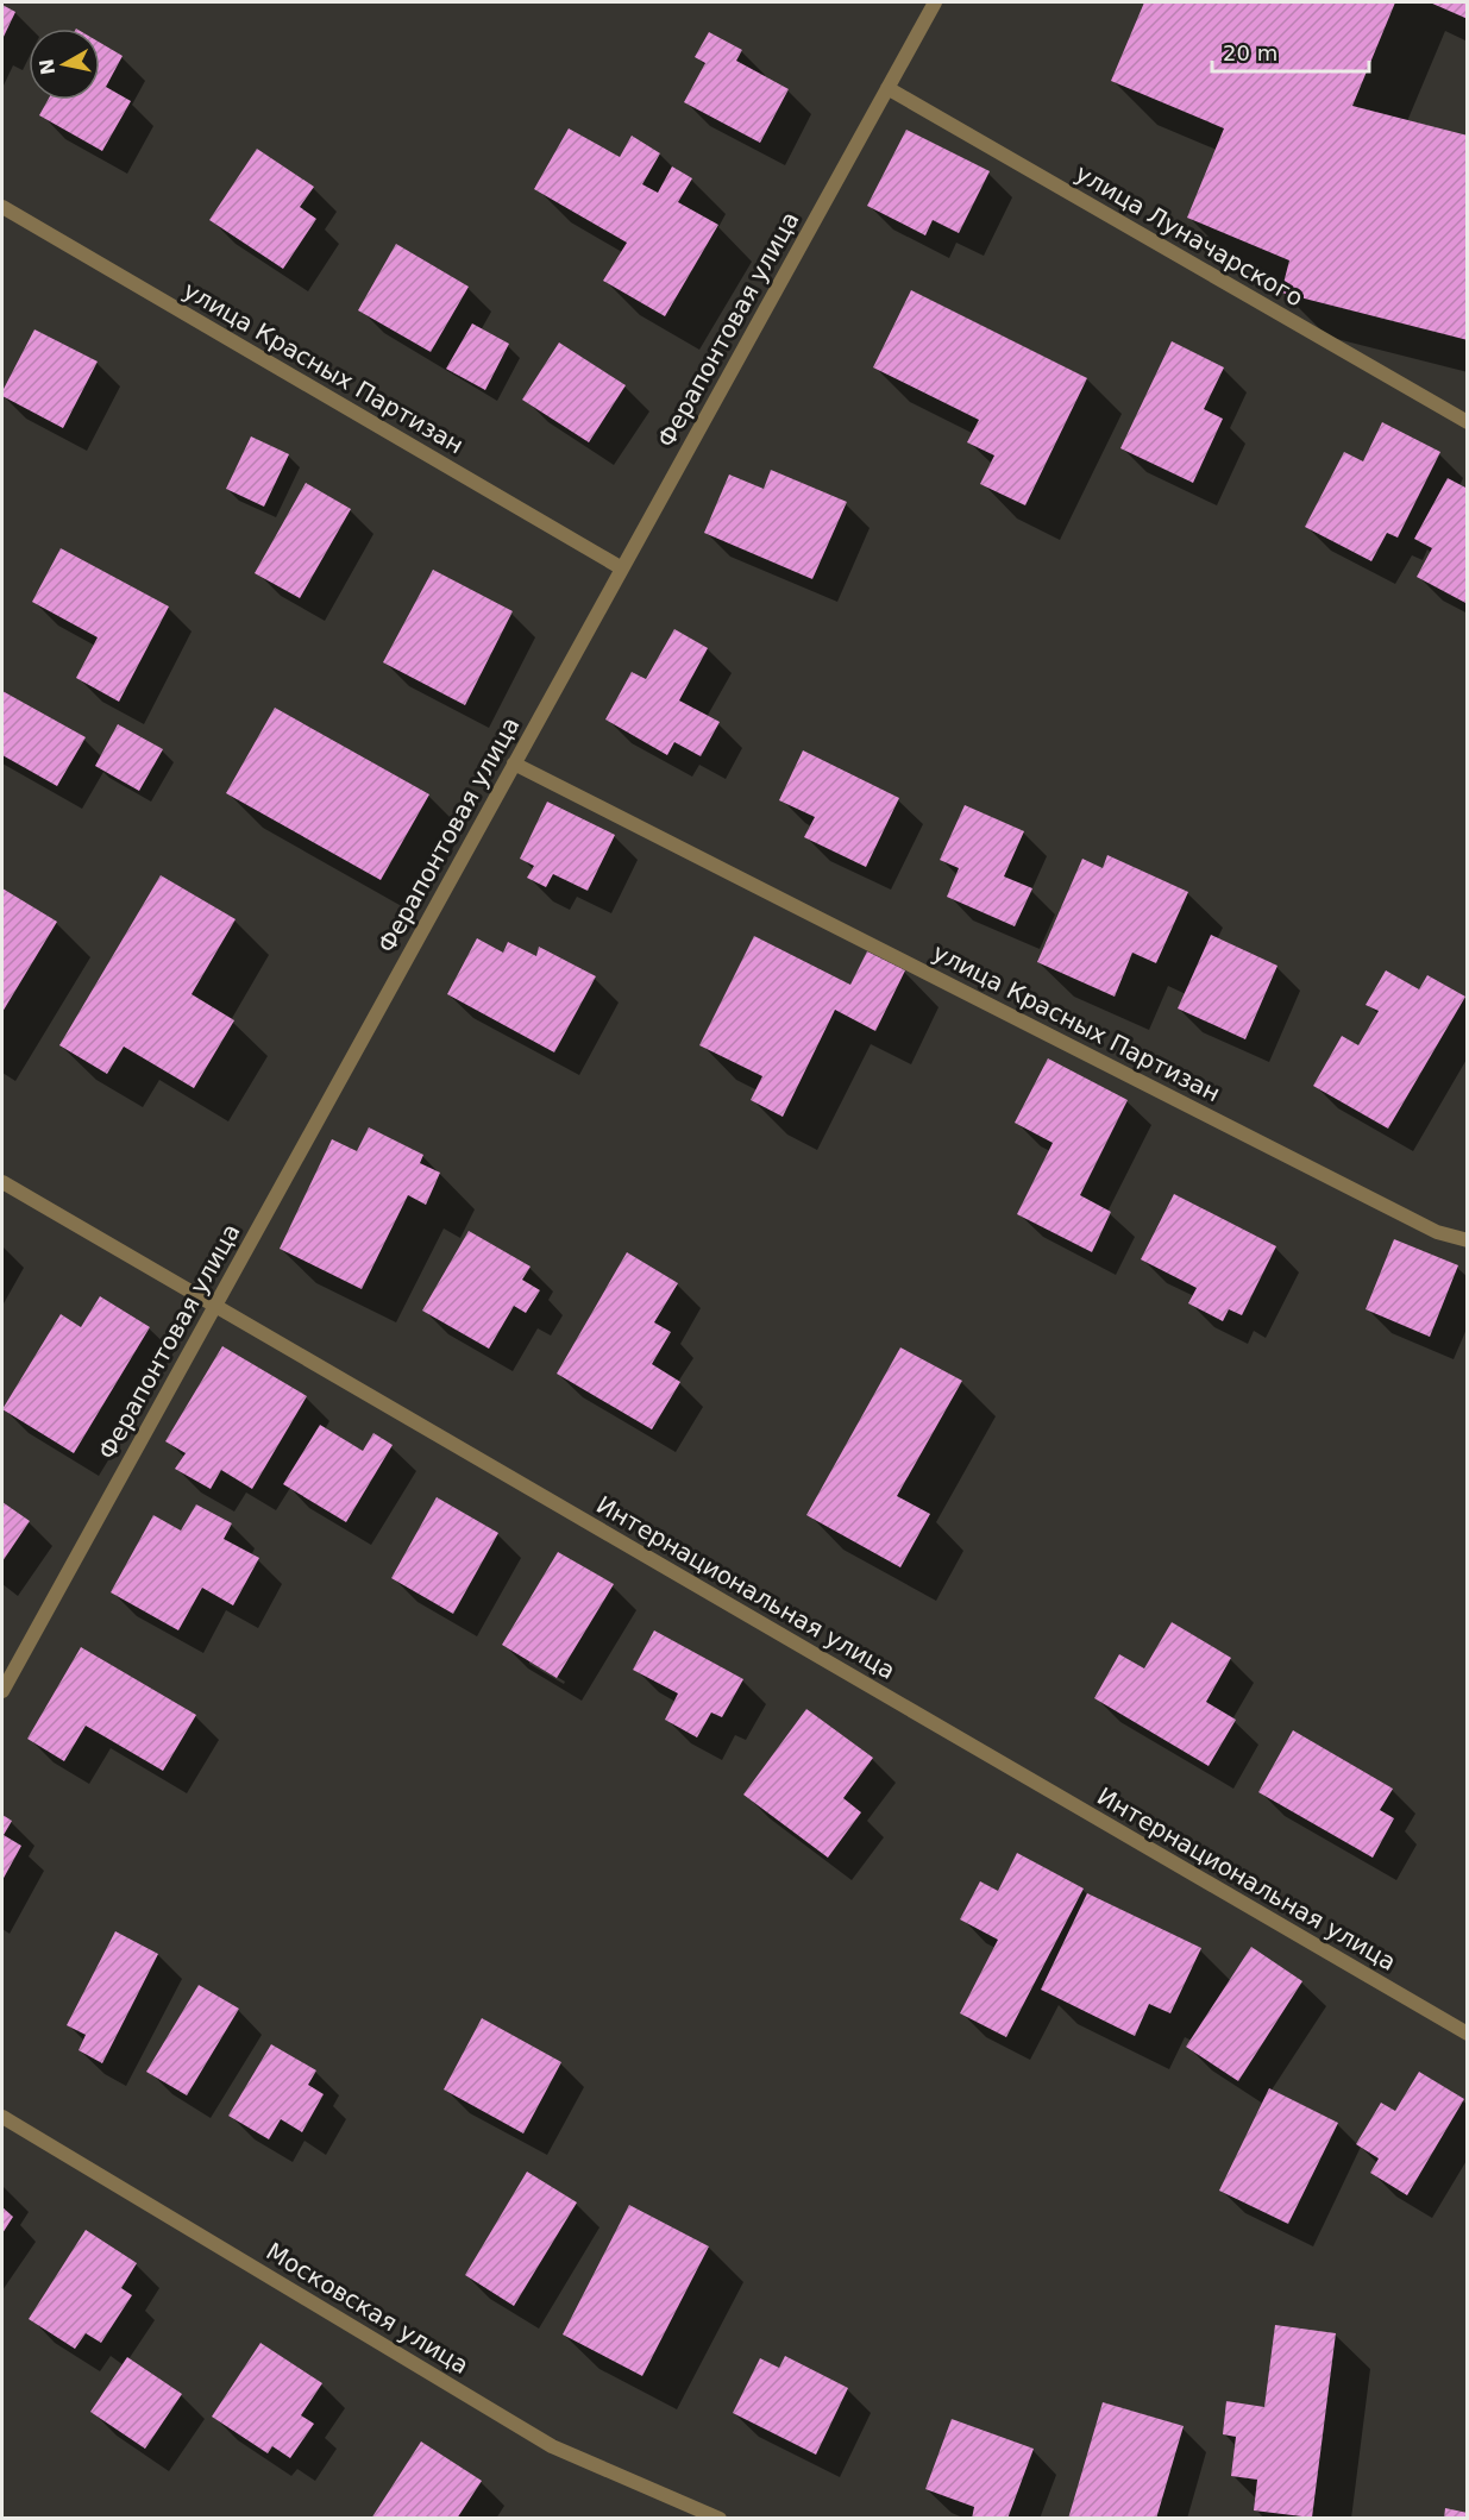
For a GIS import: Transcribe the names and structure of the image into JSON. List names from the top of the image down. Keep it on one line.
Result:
{"streets":{"street":["улица Луначарского","Ферапонтовая улица","улица Красных Партизан","Интернациональная улица","Московская улица"]},"crossings":[["улица Луначарского","Ферапонтовая улица"],["Ферапонтовая улица","улица Красных Партизан"],["Ферапонтовая улица","Интернациональная улица"]],"scale_bar":"20 m","north":"left"}
